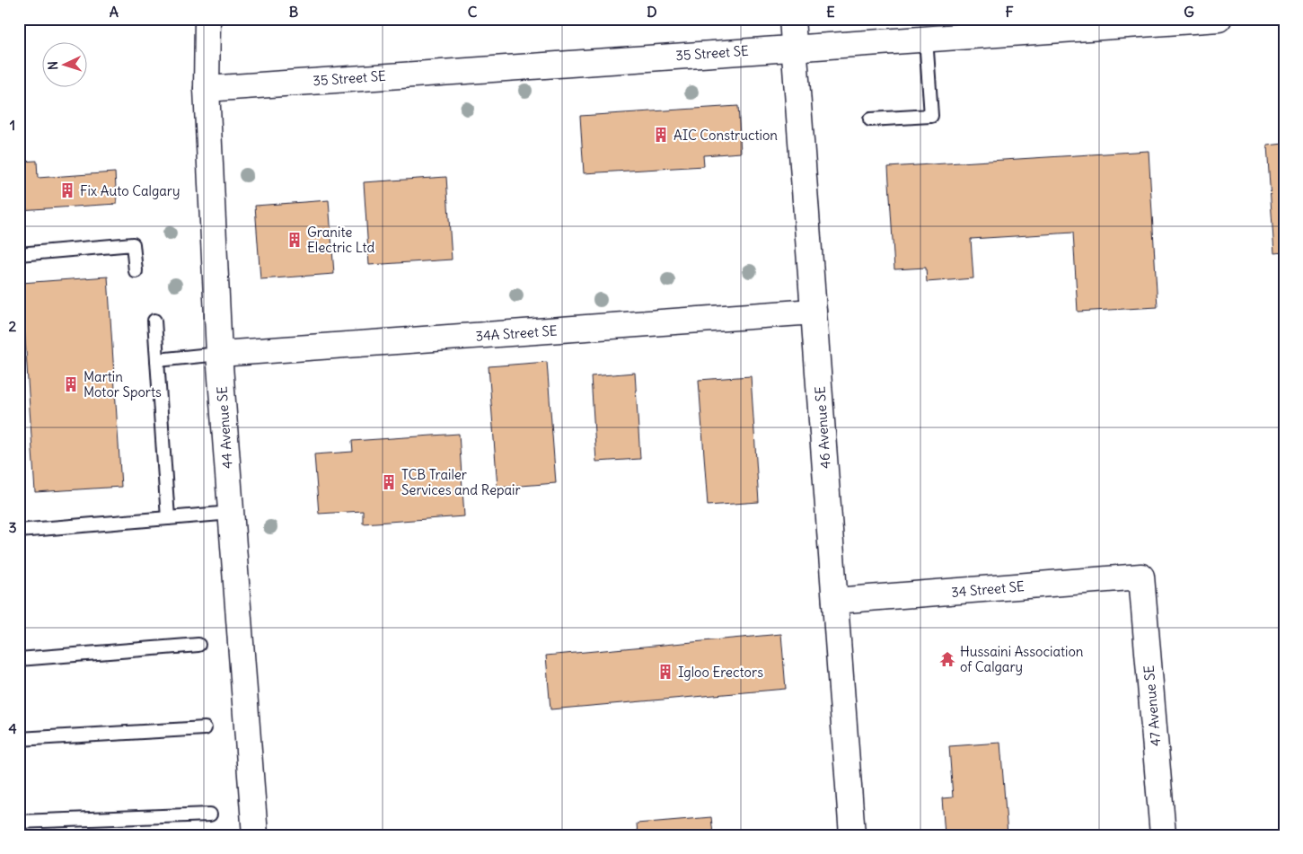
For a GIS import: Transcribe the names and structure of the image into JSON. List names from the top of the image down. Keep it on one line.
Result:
{"streets":{"street":["35 Street SE","34A Street SE","44 Avenue SE","46 Avenue SE","34 Street SE","47 Avenue SE"]},"crossings":[["35 Street SE","44 Avenue SE"],["35 Street SE","46 Avenue SE"],["34A Street SE","44 Avenue SE"],["34A Street SE","46 Avenue SE"],["46 Avenue SE","34 Street SE"],["34 Street SE","47 Avenue SE"]],"places":{"building":["AIC Construction","Fix Auto Calgary","Granite Electric Ltd","Martin Motor Sports","TCB Trailer Services and Repair","Igloo Erectors"],"temple":["Hussaini Association of Calgary"]},"north":"left","grid":{"columns":["A","B","C","D","E","F","G"],"rows":["1","2","3","4"]}}
